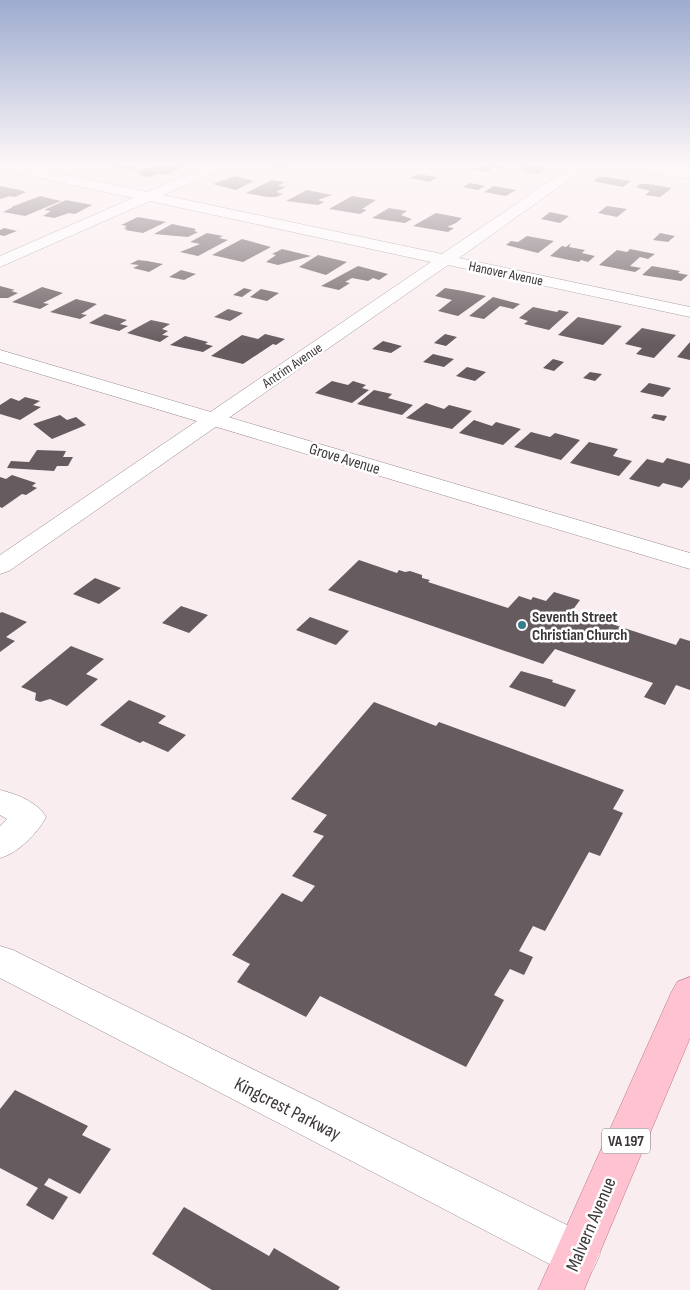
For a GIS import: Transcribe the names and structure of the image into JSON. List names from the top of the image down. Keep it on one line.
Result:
{"streets":{"main road":["VA 197","Malvern Avenue"],"street":["Hanover Avenue","Antrim Avenue","Grove Avenue","Kingcrest Parkway"]},"crossings":[["Hanover Avenue","Antrim Avenue"],["Antrim Avenue","Grove Avenue"],["Kingcrest Parkway","Malvern Avenue"]],"places":["Seventh Street Christian Church"]}
